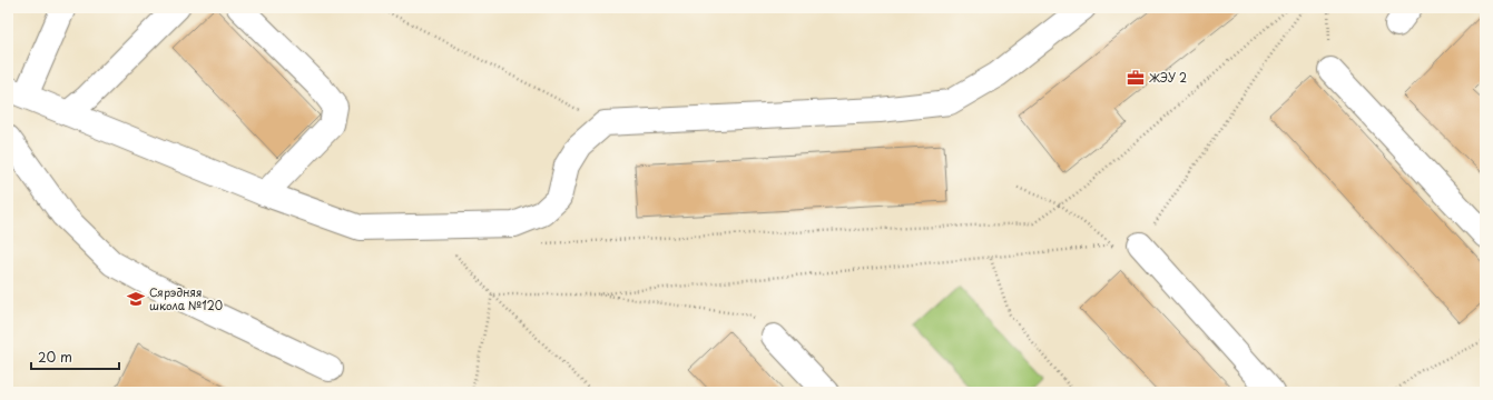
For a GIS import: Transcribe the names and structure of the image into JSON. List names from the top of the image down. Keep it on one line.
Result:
{"places":{"office":["ЖЭУ 2"],"school or university":["Сярэдняя школа №120"]},"scale_bar":"20 m"}
